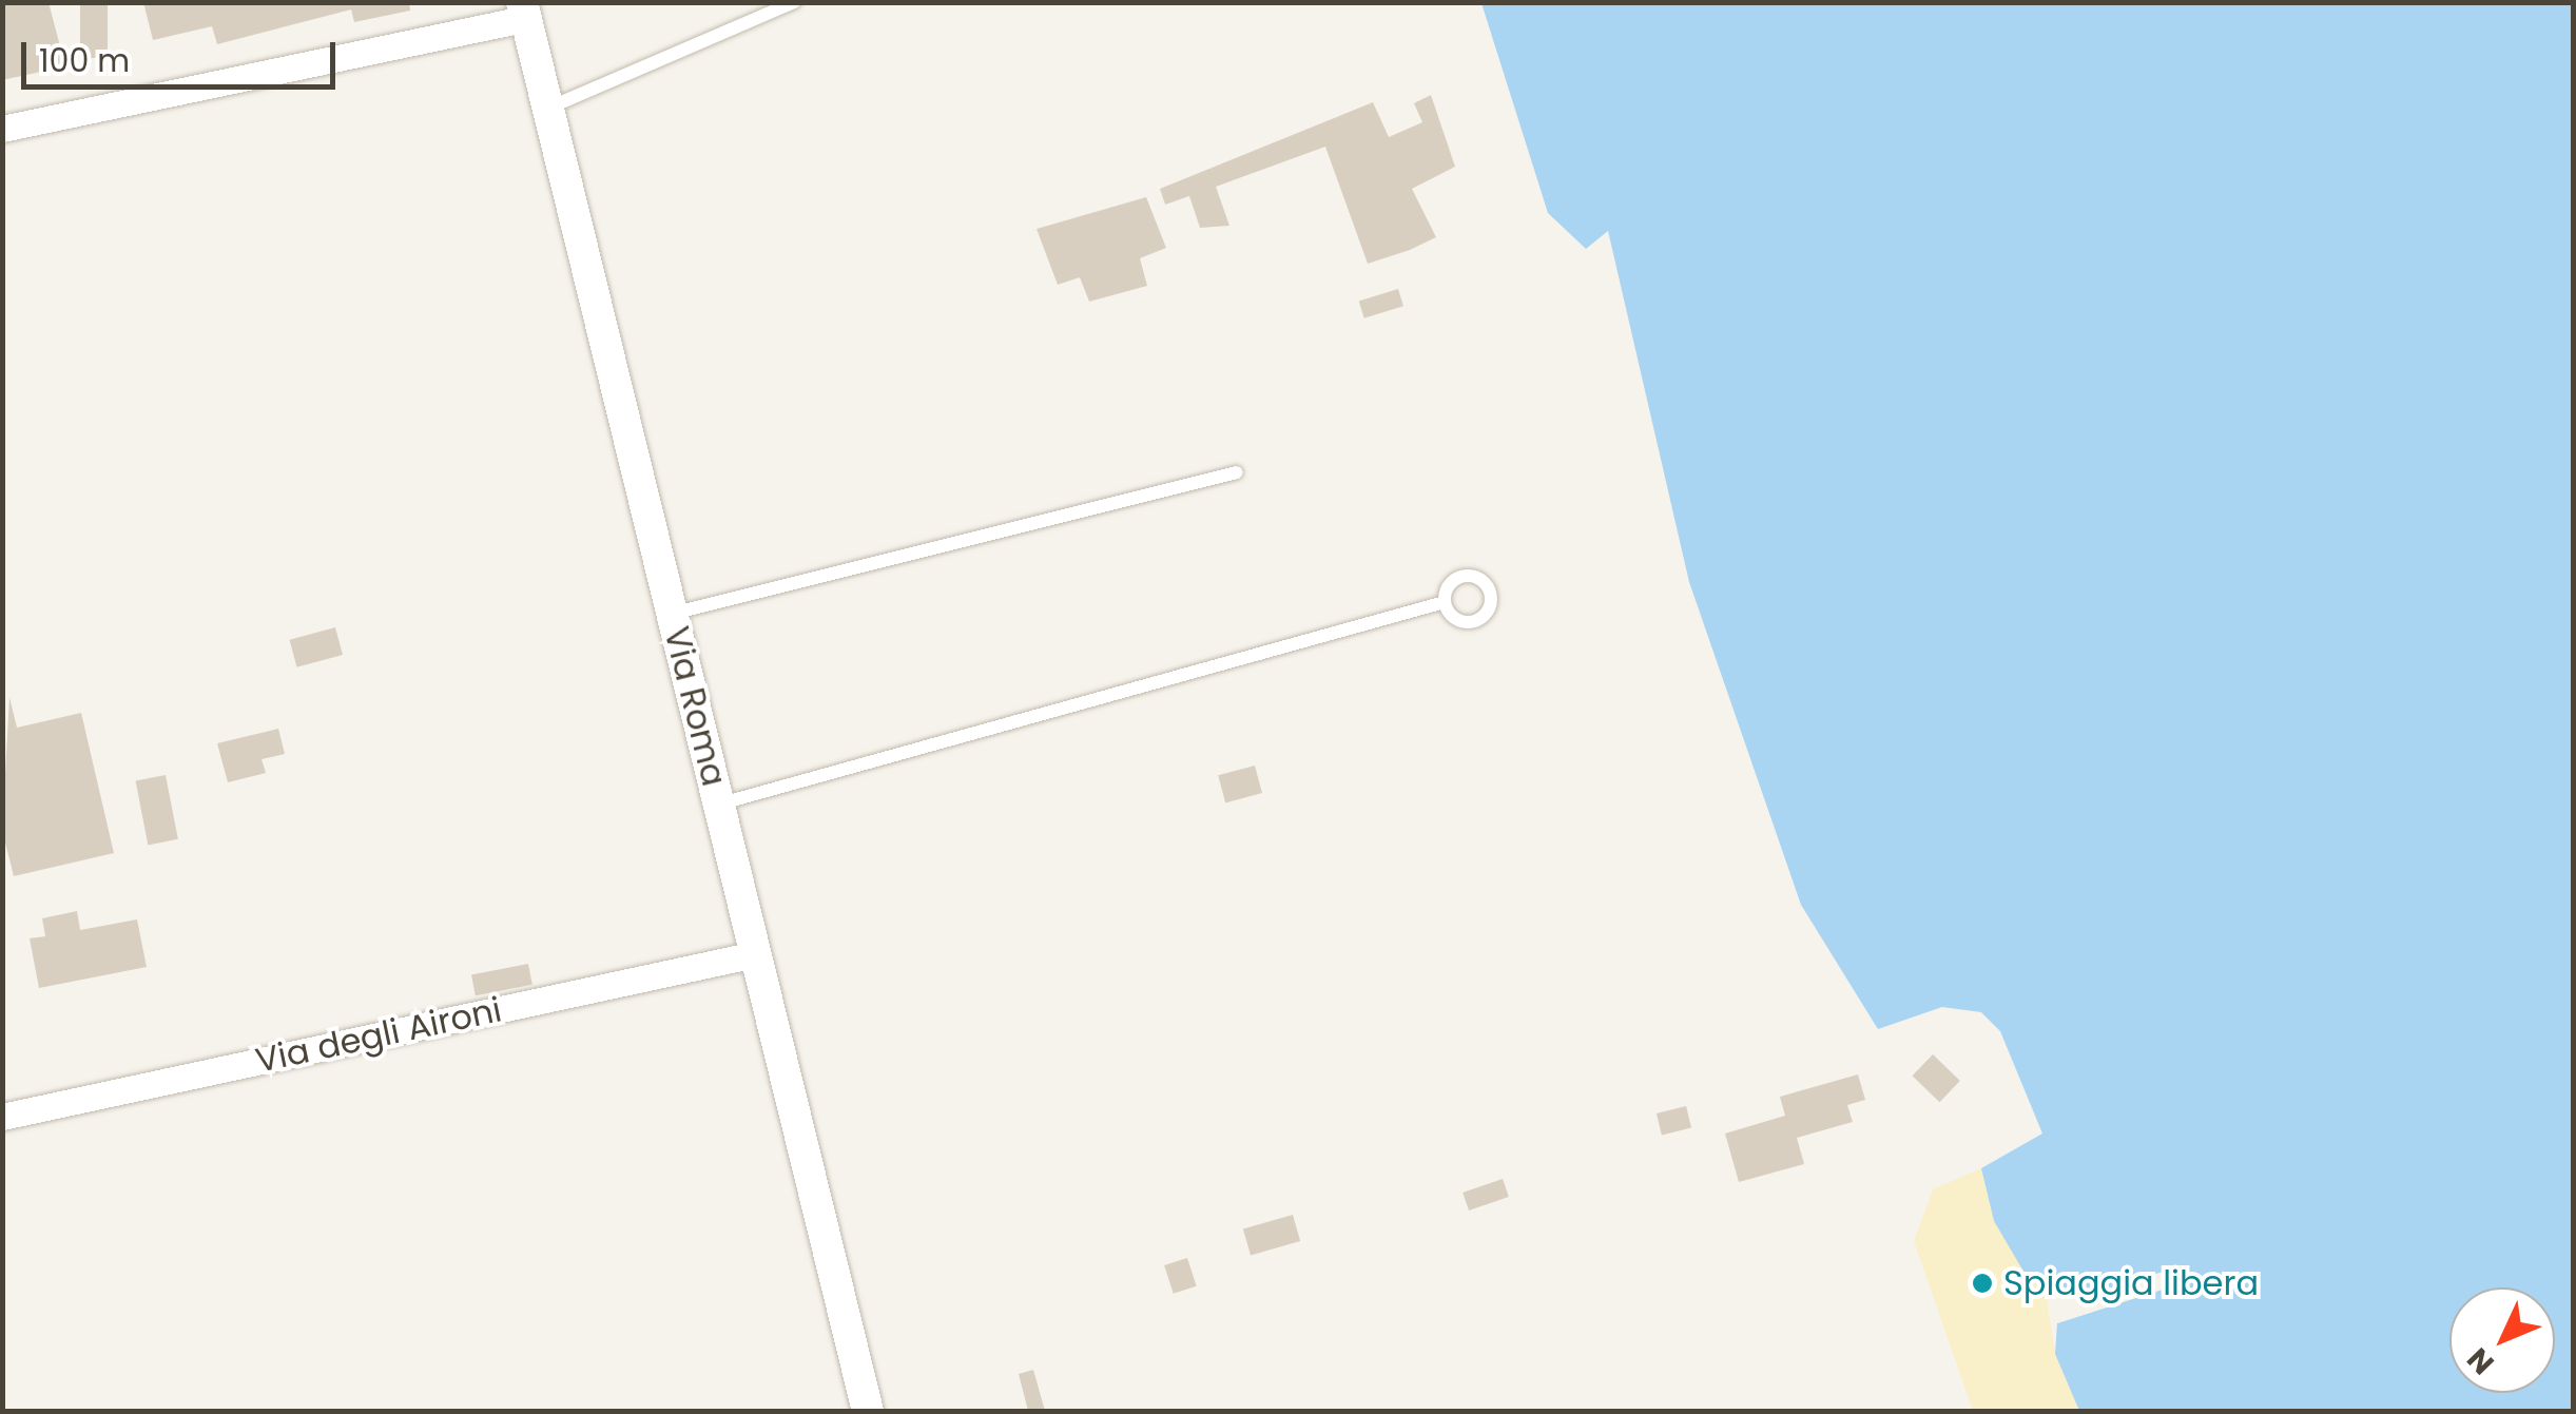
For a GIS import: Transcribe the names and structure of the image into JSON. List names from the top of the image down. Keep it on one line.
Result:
{"streets":{"street":["Via Roma","Via degli Aironi"]},"crossings":[["Via Roma","Via degli Aironi"]],"places":["Spiaggia libera"],"scale_bar":"100 m","north":"bottom left"}
